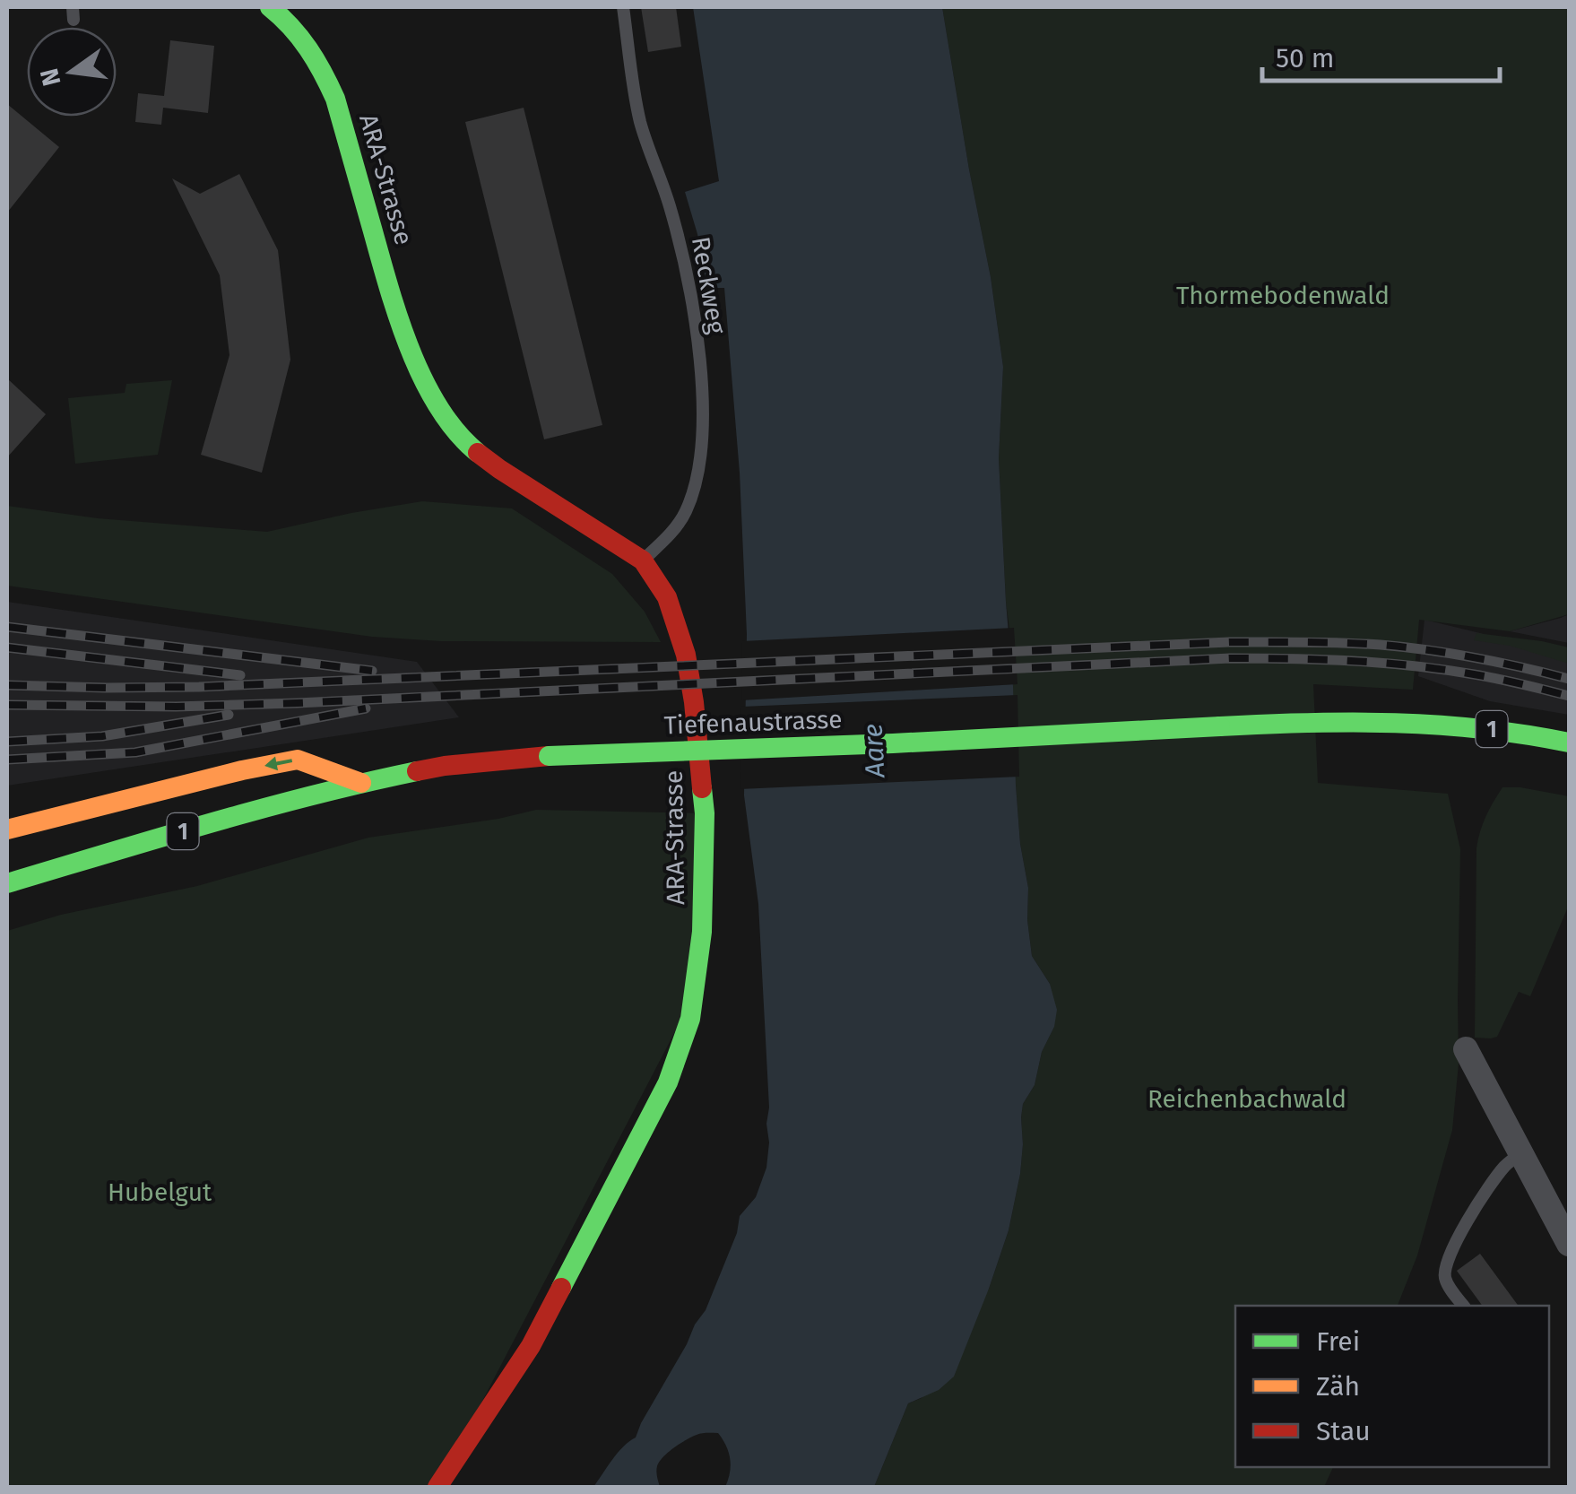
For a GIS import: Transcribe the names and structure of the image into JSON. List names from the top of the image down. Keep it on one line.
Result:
{"streets":{"main road":["ARA-Strasse","Tiefenaustrasse","1"],"lane":["Reckweg"]},"crossings":[["ARA-Strasse","Reckweg"]],"water":["Aare"],"parks":["Thormebodenwald","Reichenbachwald","Hubelgut"],"legend":["Frei","Zäh","Stau"],"scale_bar":"50 m","north":"left"}
